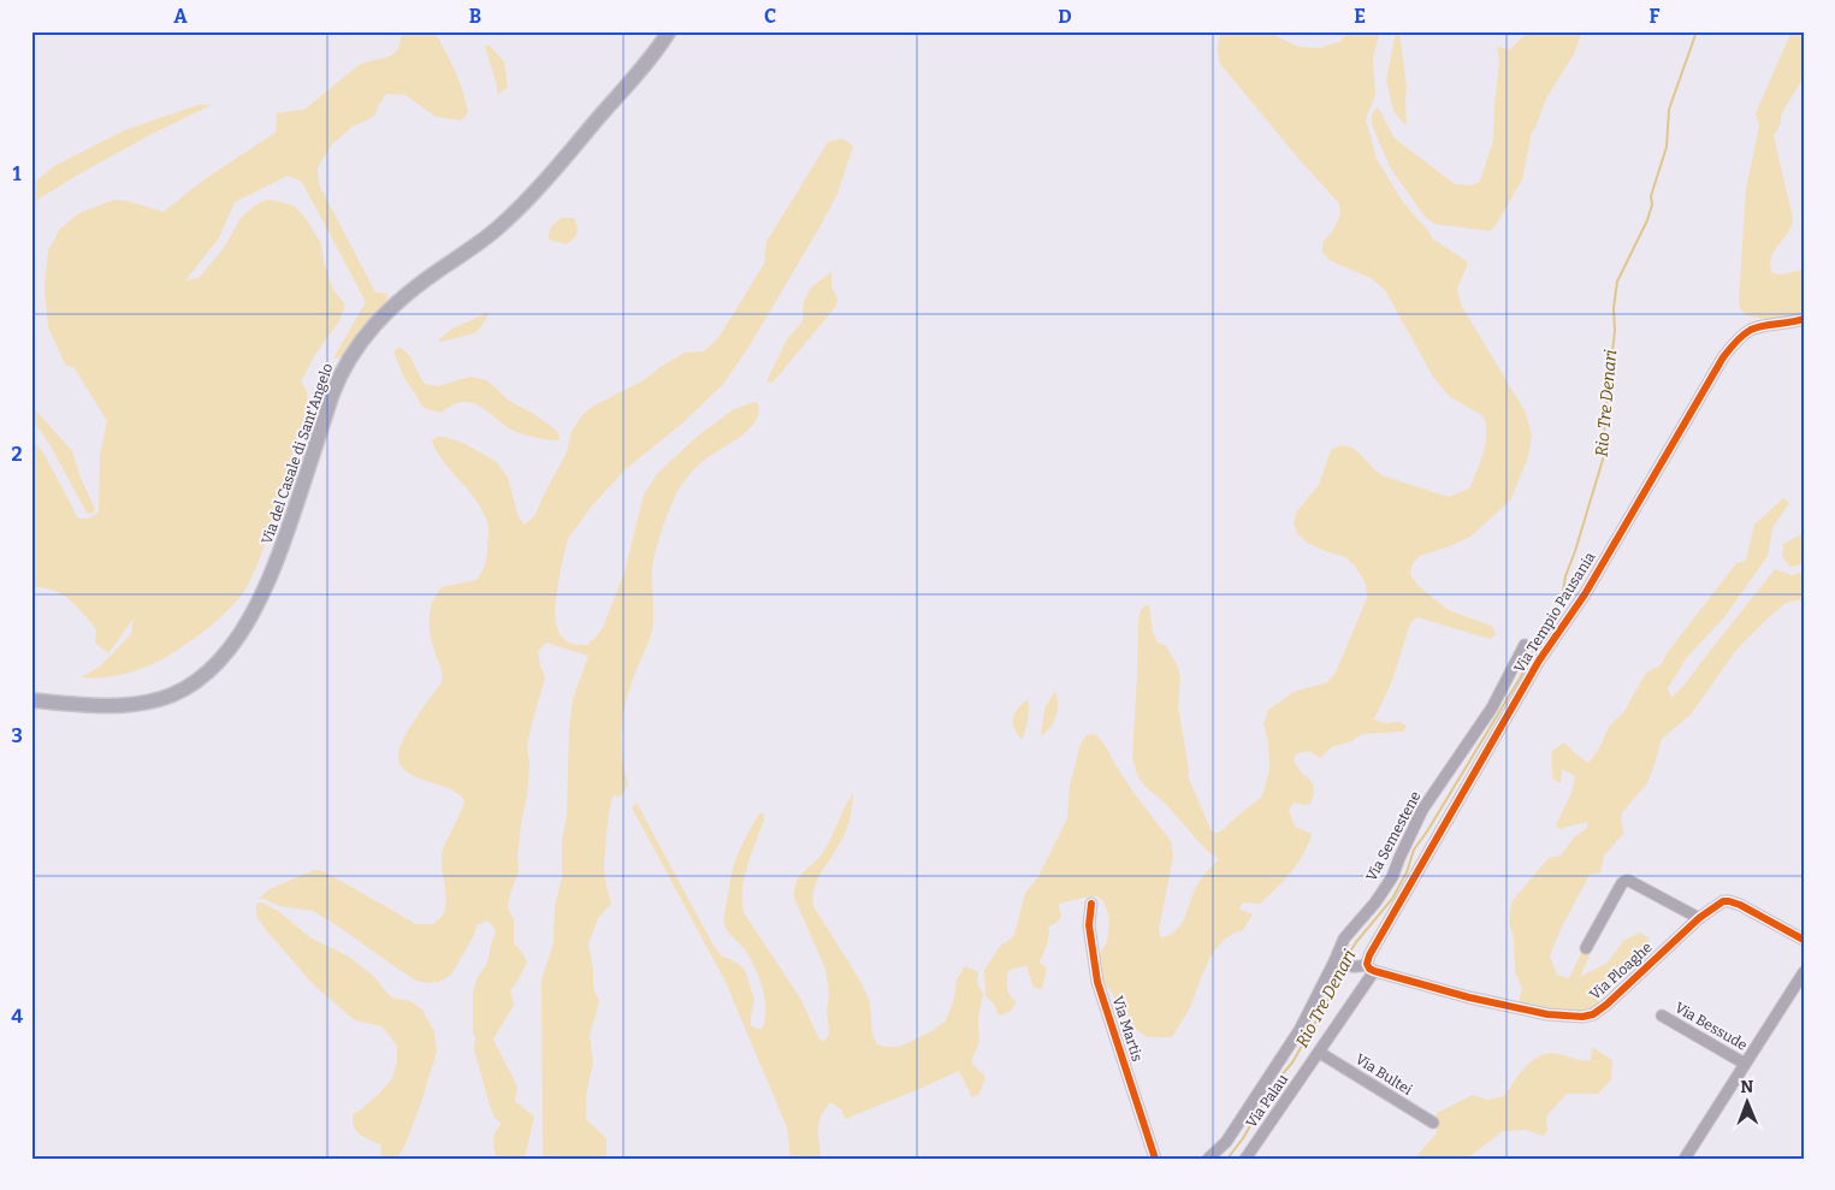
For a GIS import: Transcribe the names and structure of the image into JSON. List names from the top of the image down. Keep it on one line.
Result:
{"streets":{"main road":["Via del Casale di Sant'Angelo"],"street":["Via Tempio Pausania","Via Semestene","Via Ploaghe","Via Bessude","Via Martis","Via Bultei","Via Palau"]},"crossings":[["Via Tempio Pausania","Via Ploaghe"],["Via Tempio Pausania","Via Palau"],["Via Ploaghe","Via Palau"],["Via Bultei","Via Palau"]],"water":["Rio Tre Denari"],"north":"top","grid":{"columns":["A","B","C","D","E","F"],"rows":["1","2","3","4"]}}
